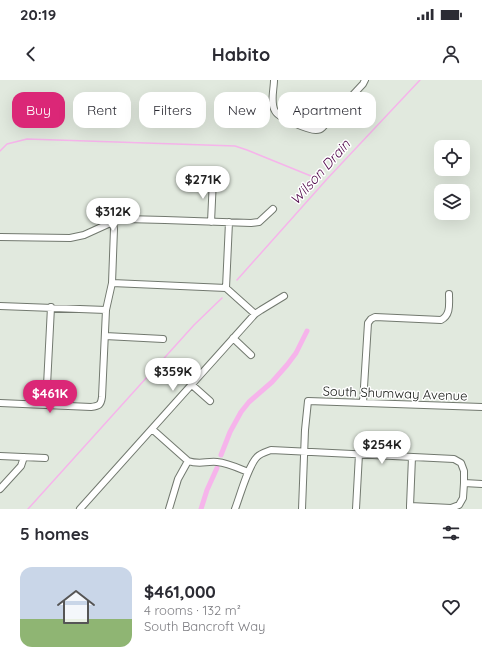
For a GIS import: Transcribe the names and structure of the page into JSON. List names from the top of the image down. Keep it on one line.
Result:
{"streets":{"street":["South Shumway Avenue"]},"water":["Wilson Drain"],"page":{"status":"20:19","header":"Habito","chip":["Buy","Rent","Filters","New","Apartment"],"price":["$271K","$312K","$359K","$461K","$254K"],"heading":"5 homes","list":[{"name":"$461,000","note":"4 rooms · 132 m² · South Bancroft Way"}]}}
